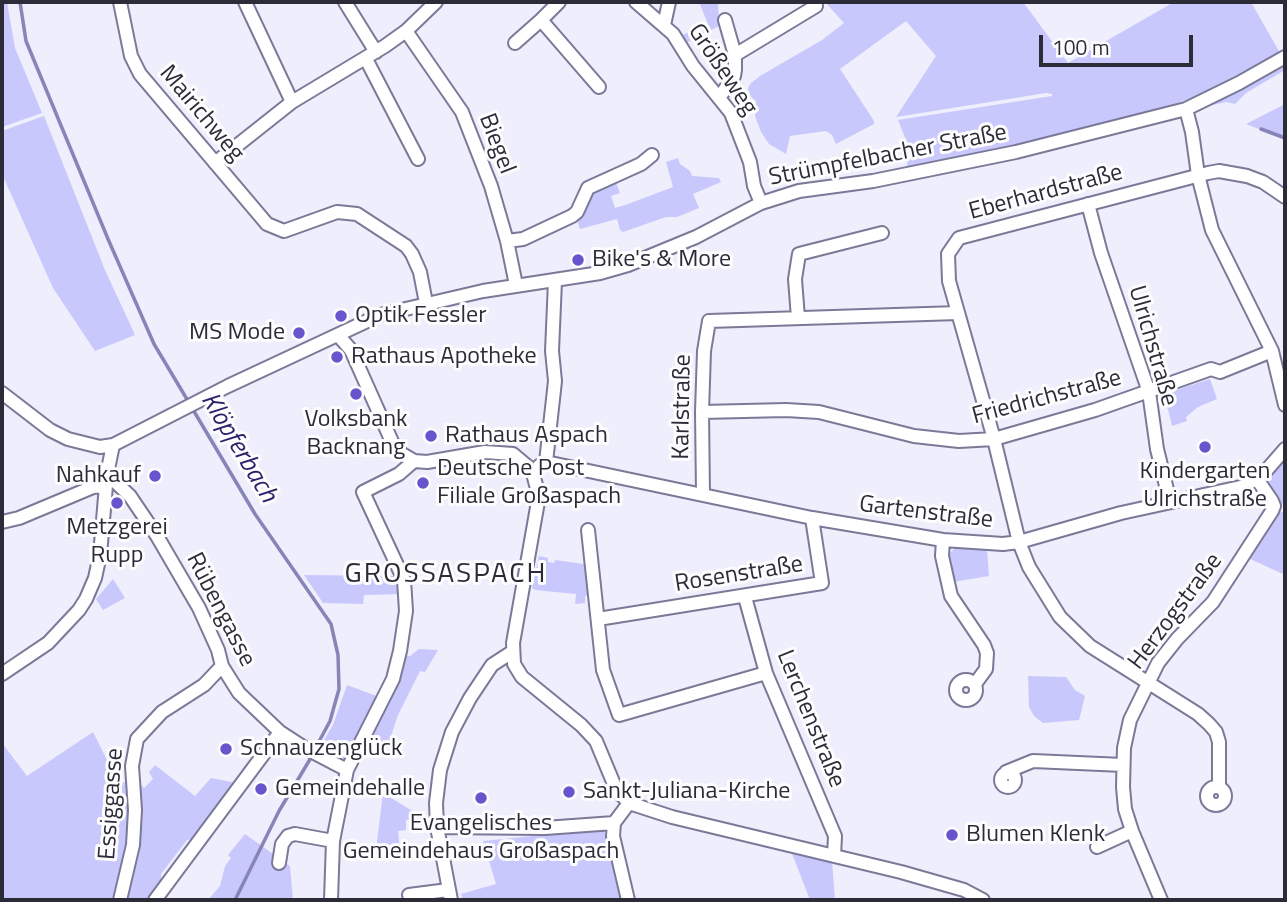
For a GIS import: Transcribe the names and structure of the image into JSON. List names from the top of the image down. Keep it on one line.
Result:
{"streets":{"street":["Größeweg","Mairichweg","Biegel","Strümpfelbacher Straße","Eberhardstraße","Ulrichstraße","Friedrichstraße","Karlstraße","Gartenstraße","Rosenstraße","Rübengasse","Herzogstraße","Lerchenstraße","Essiggasse"]},"crossings":[["Größeweg","Strümpfelbacher Straße"],["Mairichweg","Strümpfelbacher Straße"],["Biegel","Strümpfelbacher Straße"],["Eberhardstraße","Ulrichstraße"],["Eberhardstraße","Friedrichstraße"],["Eberhardstraße","Gartenstraße"],["Eberhardstraße","Herzogstraße"],["Ulrichstraße","Friedrichstraße"],["Ulrichstraße","Gartenstraße"],["Friedrichstraße","Karlstraße"],["Karlstraße","Gartenstraße"],["Gartenstraße","Rosenstraße"],["Gartenstraße","Herzogstraße"],["Rosenstraße","Lerchenstraße"],["Rübengasse","Essiggasse"]],"districts":["GROSSASPACH"],"water":["Klöpferbach"],"places":["Bike's & More","Optik Fessler","MS Mode","Rathaus Apotheke","Volksbank Backnang","Rathaus Aspach","Kindergarten Ulrichstraße","Nahkauf","Deutsche Post Filiale Großaspach","Metzgerei Rupp","Schnauzenglück","Gemeindehalle","Sankt-Juliana-Kirche","Evangelisches Gemeindehaus Großaspach","Blumen Klenk"],"scale_bar":"100 m"}
